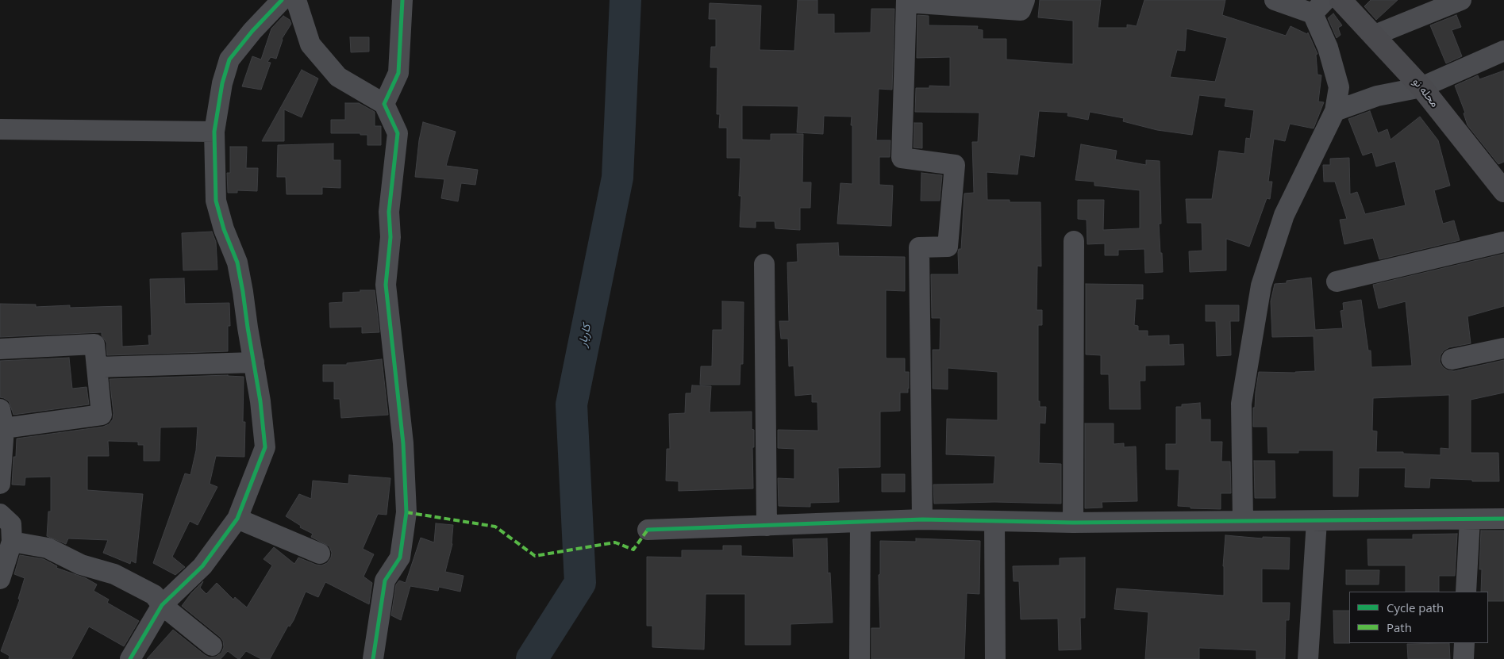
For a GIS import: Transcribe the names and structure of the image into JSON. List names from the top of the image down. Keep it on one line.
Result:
{"streets":{"street":["محله نو"]},"water":["کاربار"],"legend":["Cycle path","Path"]}
